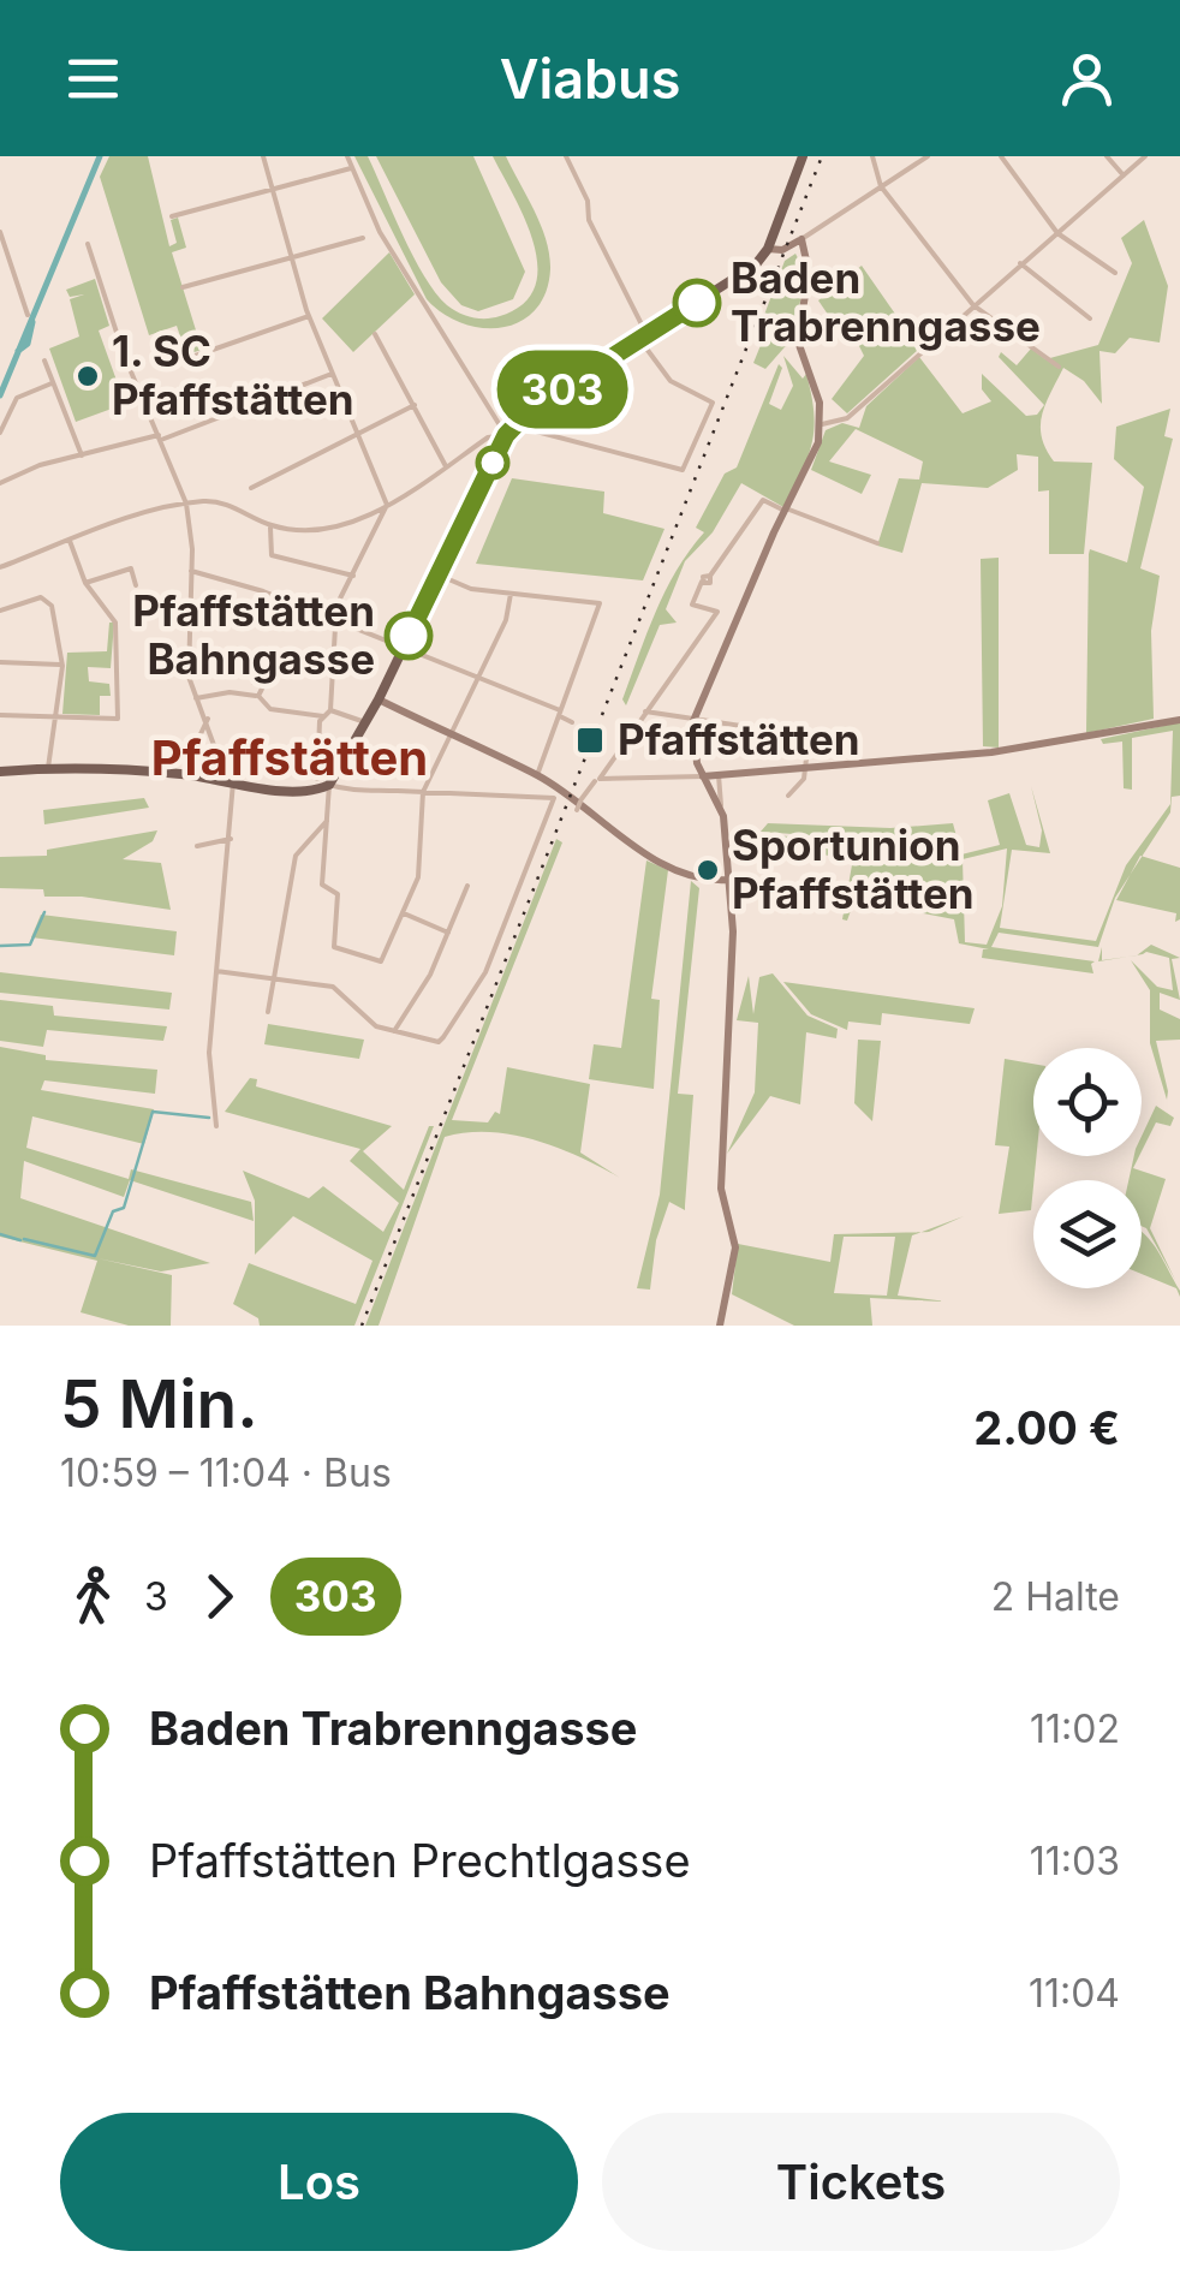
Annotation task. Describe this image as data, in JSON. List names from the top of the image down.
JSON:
{
  "districts": ["Pfaffstätten"],
  "places": {
    "other": [
      "Baden Trabrenngasse",
      "1. SC Pfaffstätten",
      "Pfaffstätten Bahngasse",
      "Sportunion Pfaffstätten"
    ],
    "transit": ["Pfaffstätten"]
  },
  "lines": ["bus line 303"],
  "page": {
    "header": "Viabus",
    "on_map": "303",
    "heading": ["5 Min.", "10:59 – 11:04 · Bus", "2.00 €"],
    "legs": ["3", "303", "2 Halte"],
    "list": [
      {
        "name": "Baden Trabrenngasse",
        "value": "11:02"
      },
      {
        "name": "Pfaffstätten Prechtlgasse",
        "value": "11:03"
      },
      {
        "name": "Pfaffstätten Bahngasse",
        "value": "11:04"
      }
    ],
    "buttons": ["Los", "Tickets"]
  }
}
